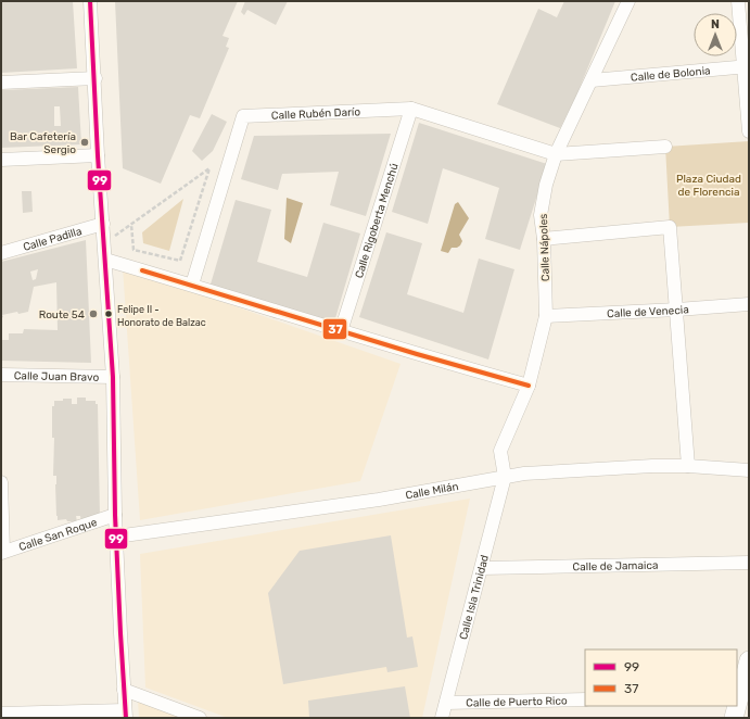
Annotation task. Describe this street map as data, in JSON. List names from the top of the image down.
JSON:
{
  "streets": {
    "street": [
      "Calle de Bolonia",
      "Calle Rubén Darío",
      "Calle Rigoberta Menchú",
      "Calle Padilla",
      "Calle Nápoles",
      "Calle de Venecia",
      "Calle Juan Bravo",
      "Calle Milán",
      "Calle San Roque",
      "Calle de Jamaica",
      "Calle Isla Trinidad",
      "Calle de Puerto Rico"
    ]
  },
  "crossings": [
    ["Calle de Bolonia", "Calle Nápoles"],
    ["Calle Rubén Darío", "Calle Rigoberta Menchú"],
    ["Calle Rubén Darío", "Calle Nápoles"],
    ["Calle Nápoles", "Calle de Venecia"],
    ["Calle Nápoles", "Calle Milán"],
    ["Calle Nápoles", "Calle Isla Trinidad"],
    ["Calle Milán", "Calle Isla Trinidad"],
    ["Calle de Jamaica", "Calle Isla Trinidad"],
    ["Calle Isla Trinidad", "Calle de Puerto Rico"]
  ],
  "parks": ["Plaza Ciudad de Florencia"],
  "places": ["Bar Cafetería Sergio", "Route 54", "Felipe II - Honorato de Balzac"],
  "lines": ["transit line 99", "transit line 37"],
  "legend": ["99", "37"],
  "north": "top"
}
